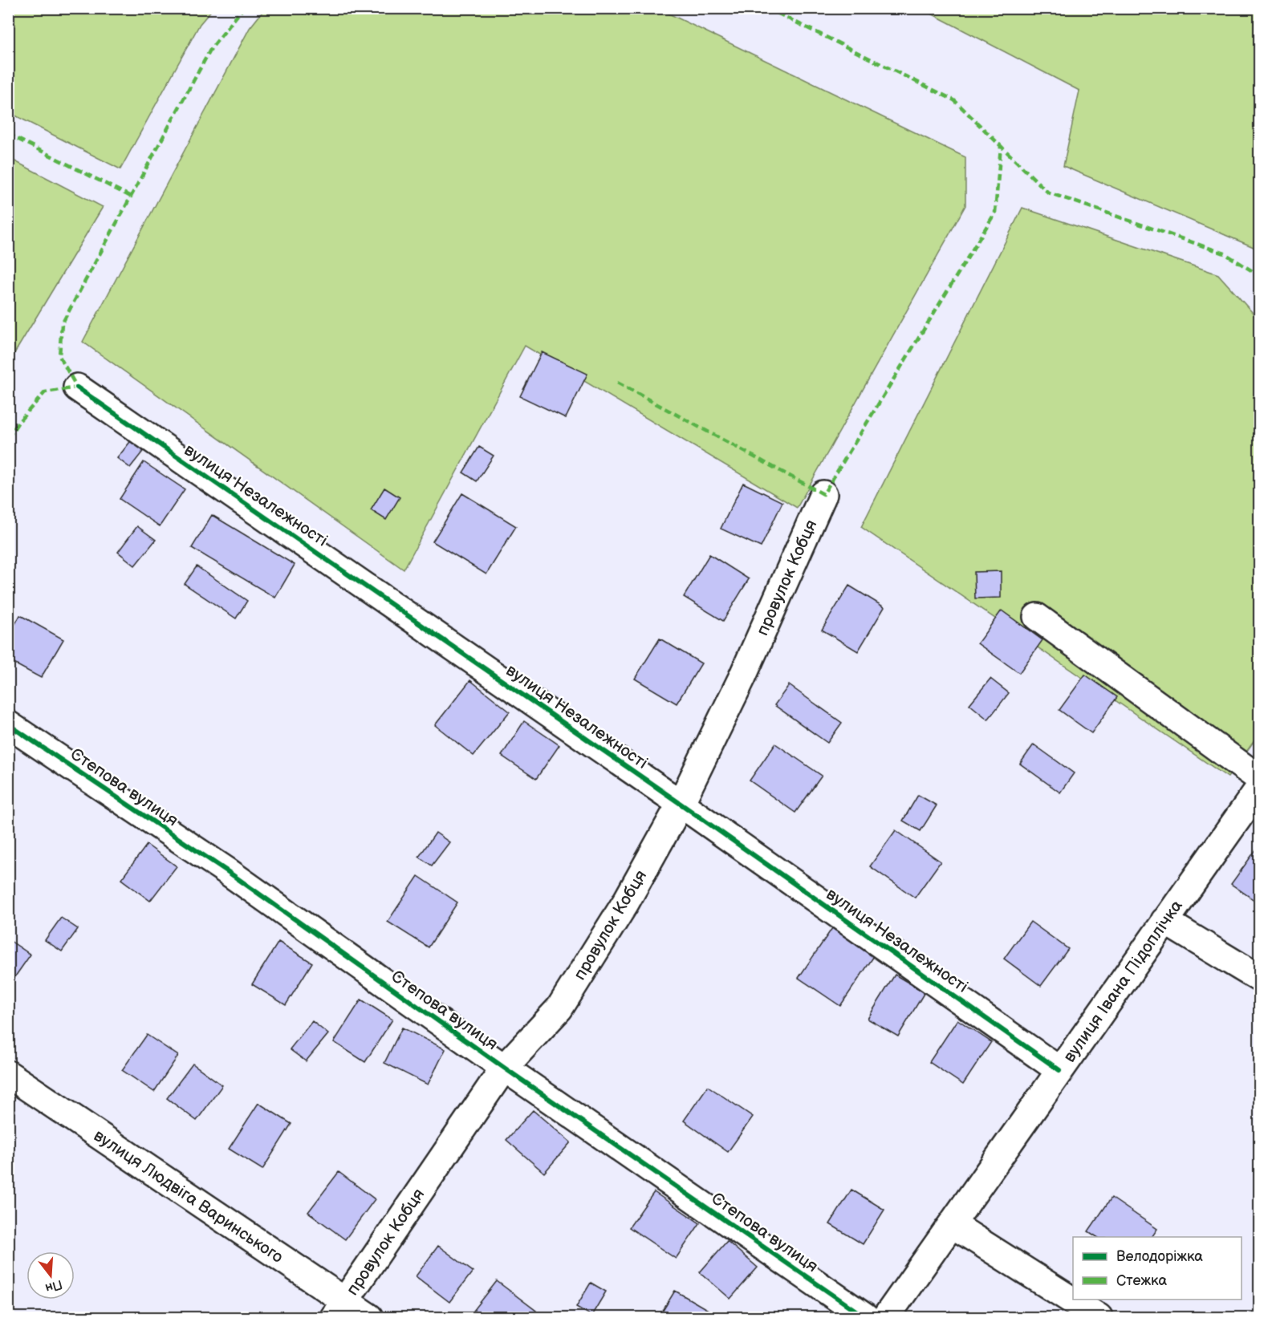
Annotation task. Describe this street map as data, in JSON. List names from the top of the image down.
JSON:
{
  "streets": {
    "street": [
      "вулиця Незалежності",
      "провулок Кобця",
      "Степова вулиця",
      "вулиця Івана Підоплічка",
      "вулиця Людвіга Варинського"
    ]
  },
  "crossings": [
    ["вулиця Незалежності", "провулок Кобця"],
    ["вулиця Незалежності", "вулиця Івана Підоплічка"],
    ["провулок Кобця", "Степова вулиця"],
    ["провулок Кобця", "вулиця Людвіга Варинського"]
  ],
  "legend": ["Велодоріжка", "Стежка"],
  "north": "bottom"
}
